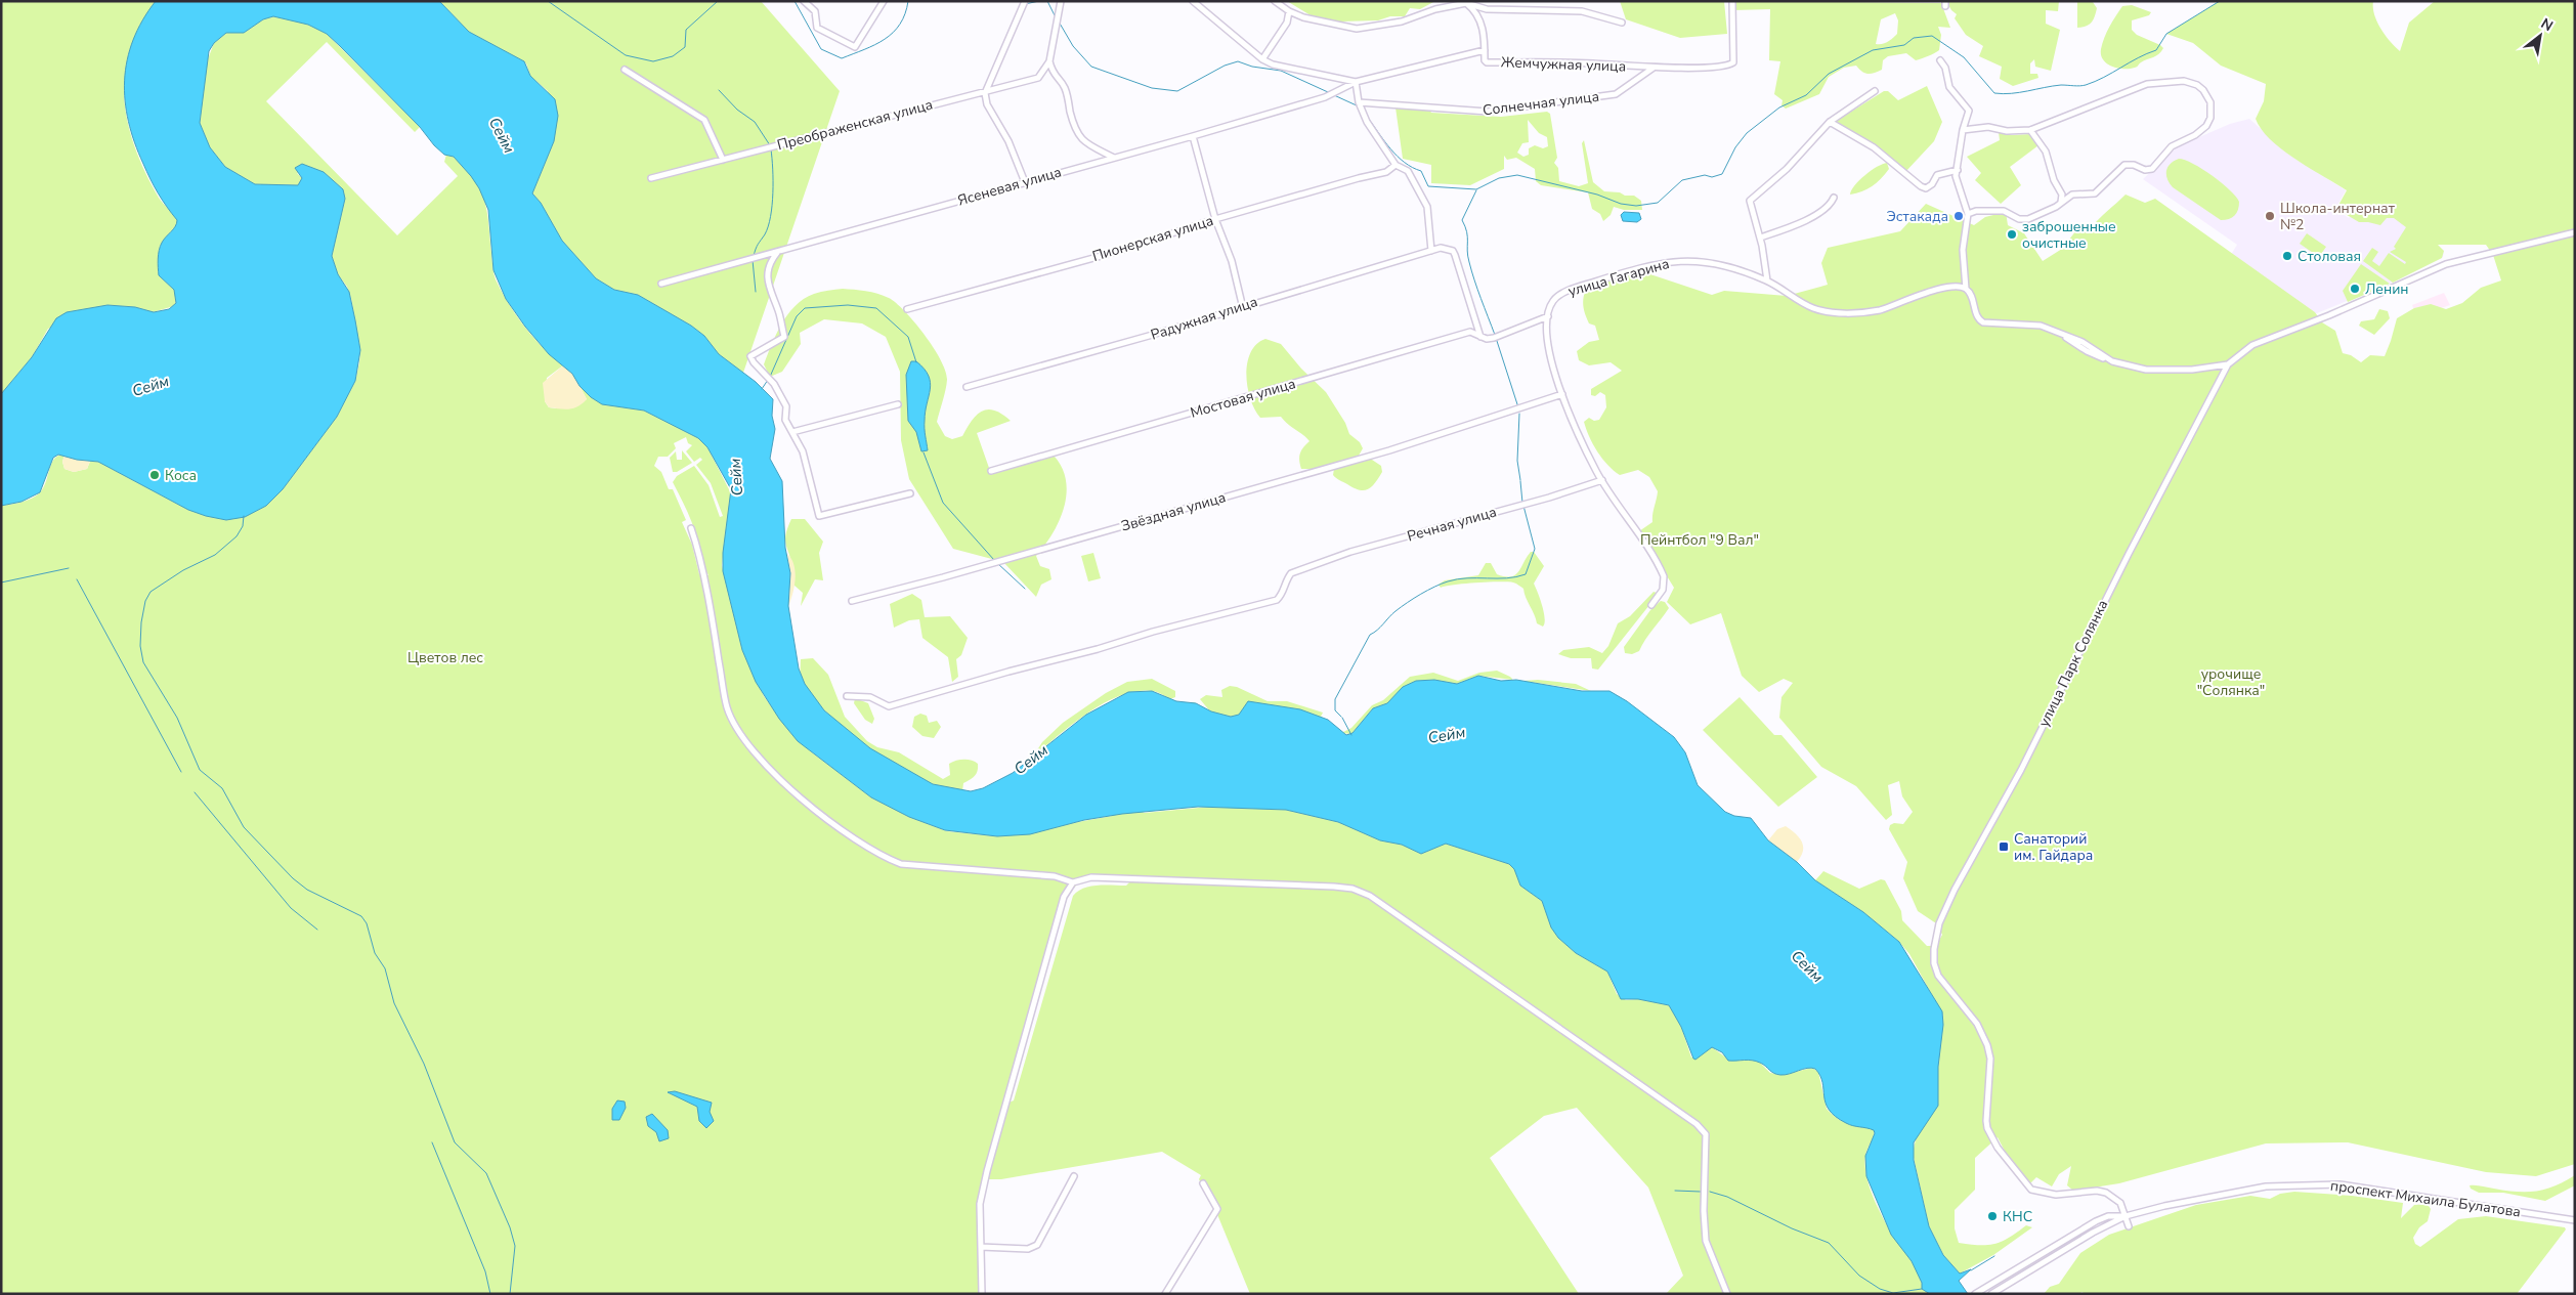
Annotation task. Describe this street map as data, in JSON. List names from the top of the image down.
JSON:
{
  "streets": {
    "street": [
      "Жемчужная улица",
      "Солнечная улица",
      "Преображенская улица",
      "Ясеневая улица",
      "Пионерская улица",
      "улица Гагарина",
      "Радужная улица",
      "Мостовая улица",
      "Звёздная улица",
      "Речная улица",
      "улица Парк Солянка",
      "проспект Михаила Булатова"
    ]
  },
  "crossings": [
    ["Жемчужная улица", "Солнечная улица"],
    ["Жемчужная улица", "Ясеневая улица"],
    ["улица Гагарина", "Мостовая улица"],
    ["улица Гагарина", "Звёздная улица"],
    ["улица Гагарина", "Речная улица"],
    ["Радужная улица", "Мостовая улица"],
    ["улица Парк Солянка", "проспект Михаила Булатова"]
  ],
  "water": ["Сейм"],
  "parks": ["Пейнтбол \"9 Вал\"", "Цветов лес", "урочище \"Солянка\""],
  "places": {
    "other": [
      "Эстакада",
      "Школа-интернат №2",
      "заброшенные очистные",
      "Столовая",
      "Ленин",
      "Коса",
      "КНС"
    ],
    "transit": ["Санаторий им. Гайдара"]
  },
  "north": "top right"
}
